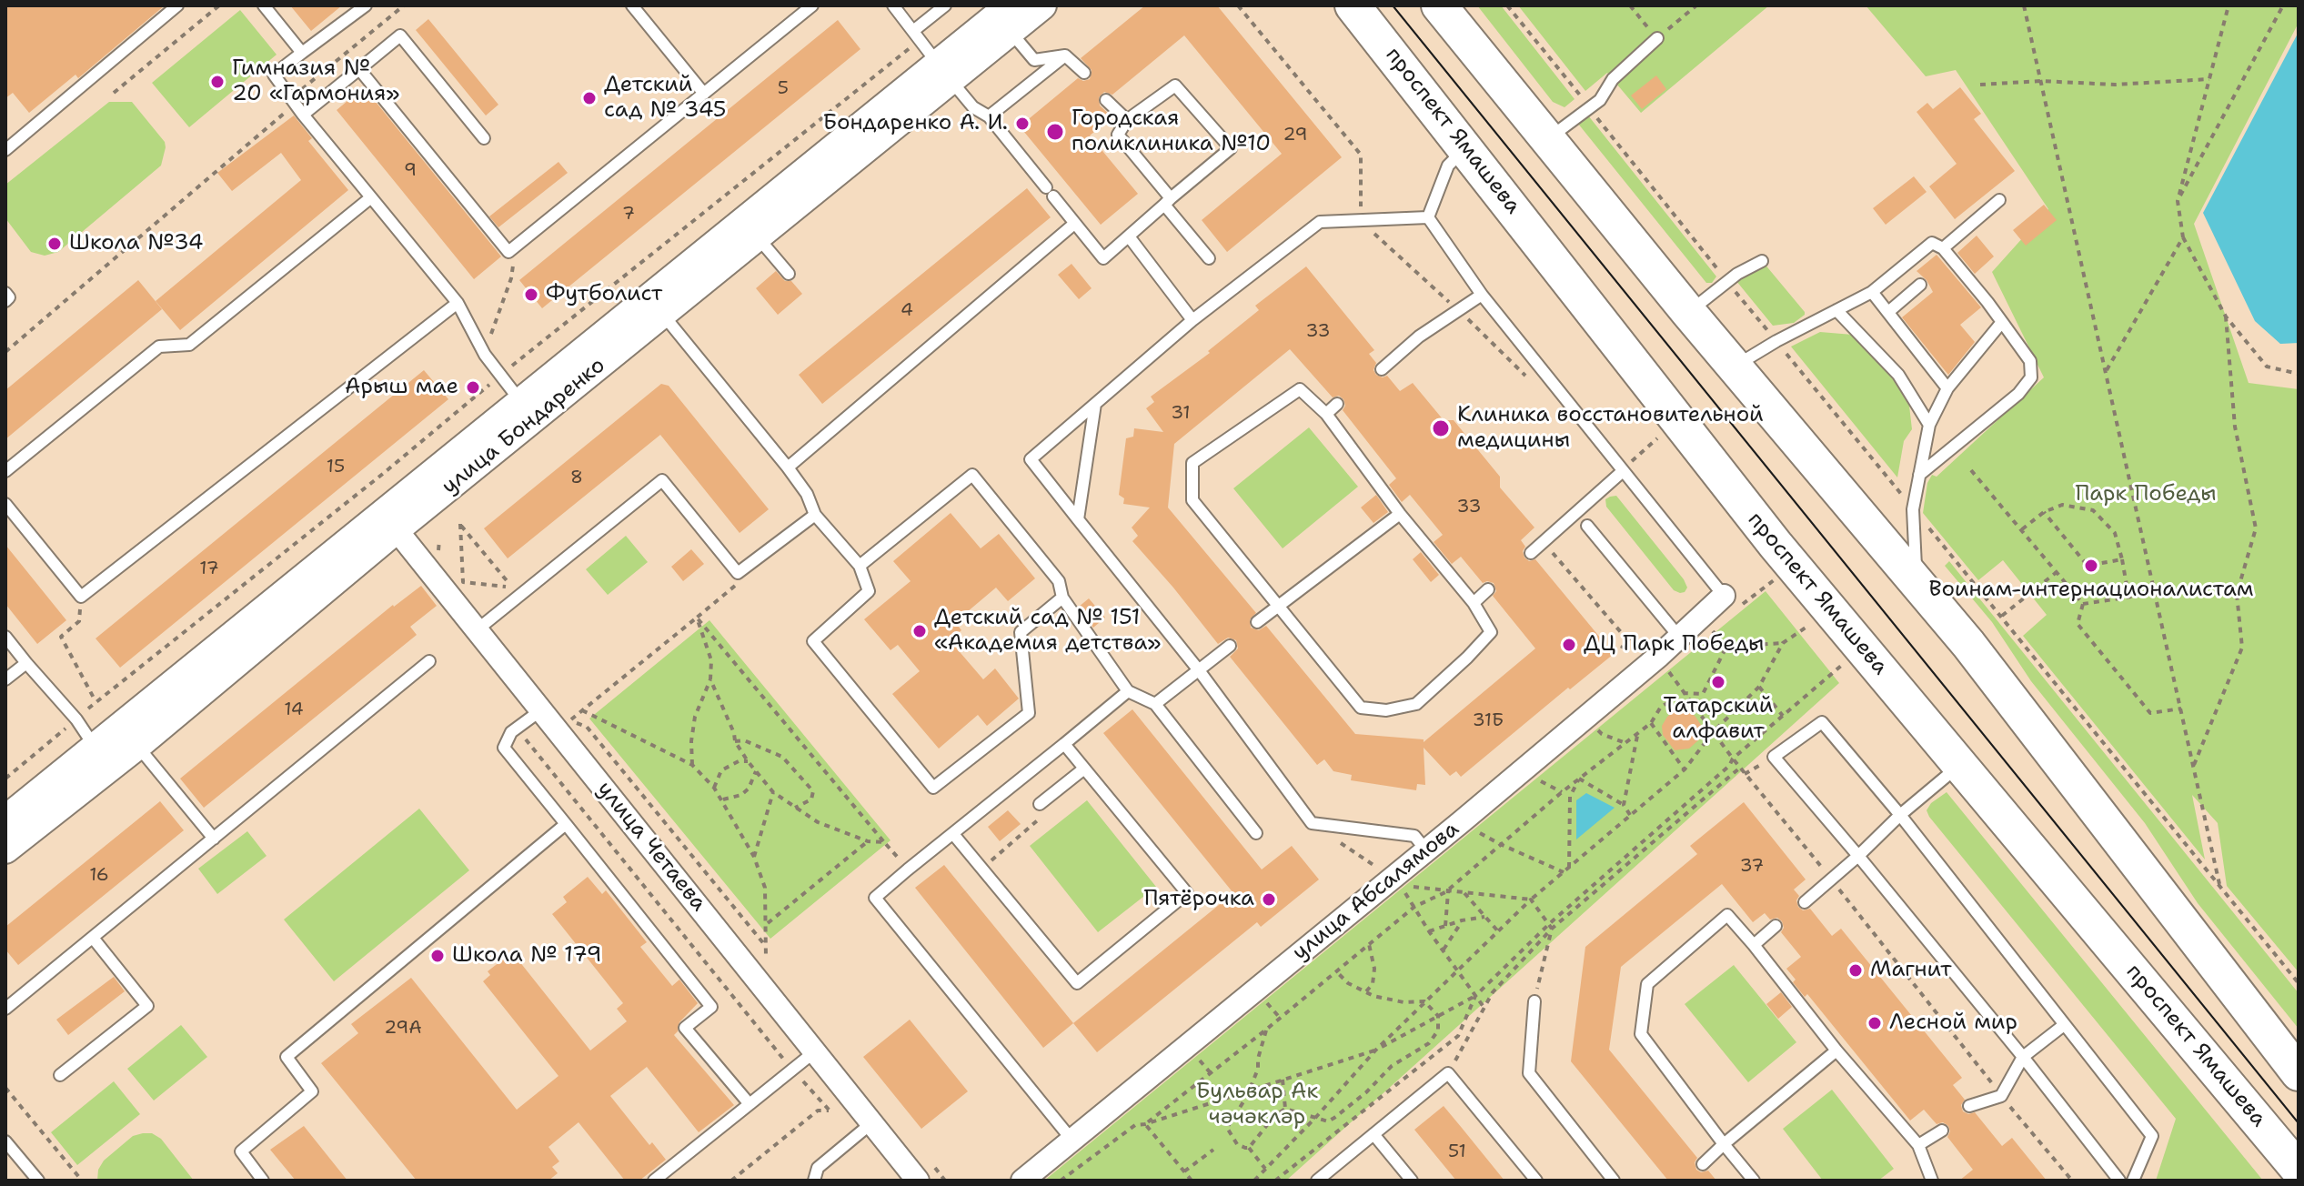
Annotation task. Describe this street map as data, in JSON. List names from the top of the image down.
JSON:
{
  "streets": {
    "main road": ["проспект Ямашева"],
    "street": ["улица Бондаренко", "улица Четаева", "улица Абсалямова"]
  },
  "crossings": [
    ["улица Бондаренко", "улица Четаева"]
  ],
  "parks": ["Парк Победы", "Бульвар Ак чәчәкләр"],
  "places": [
    "Гимназия № 20 «Гармония»",
    "Детский сад № 345",
    "Бондаренко А. И.",
    "Городская поликлиника №10",
    "Школа №34",
    "Футболист",
    "Арыш мае",
    "Клиника восстановительной медицины",
    "Воинам-интернационалистам",
    "Детский сад № 151 «Академия детства»",
    "ДЦ Парк Победы",
    "Татарский алфавит",
    "Пятёрочка",
    "Школа № 179",
    "Магнит",
    "Лесной мир"
  ],
  "house_numbers": [
    "5",
    "29",
    "9",
    "7",
    "4",
    "33",
    "31",
    "15",
    "8",
    "33",
    "17",
    "14",
    "31Б",
    "37",
    "16",
    "29А",
    "51"
  ]
}
